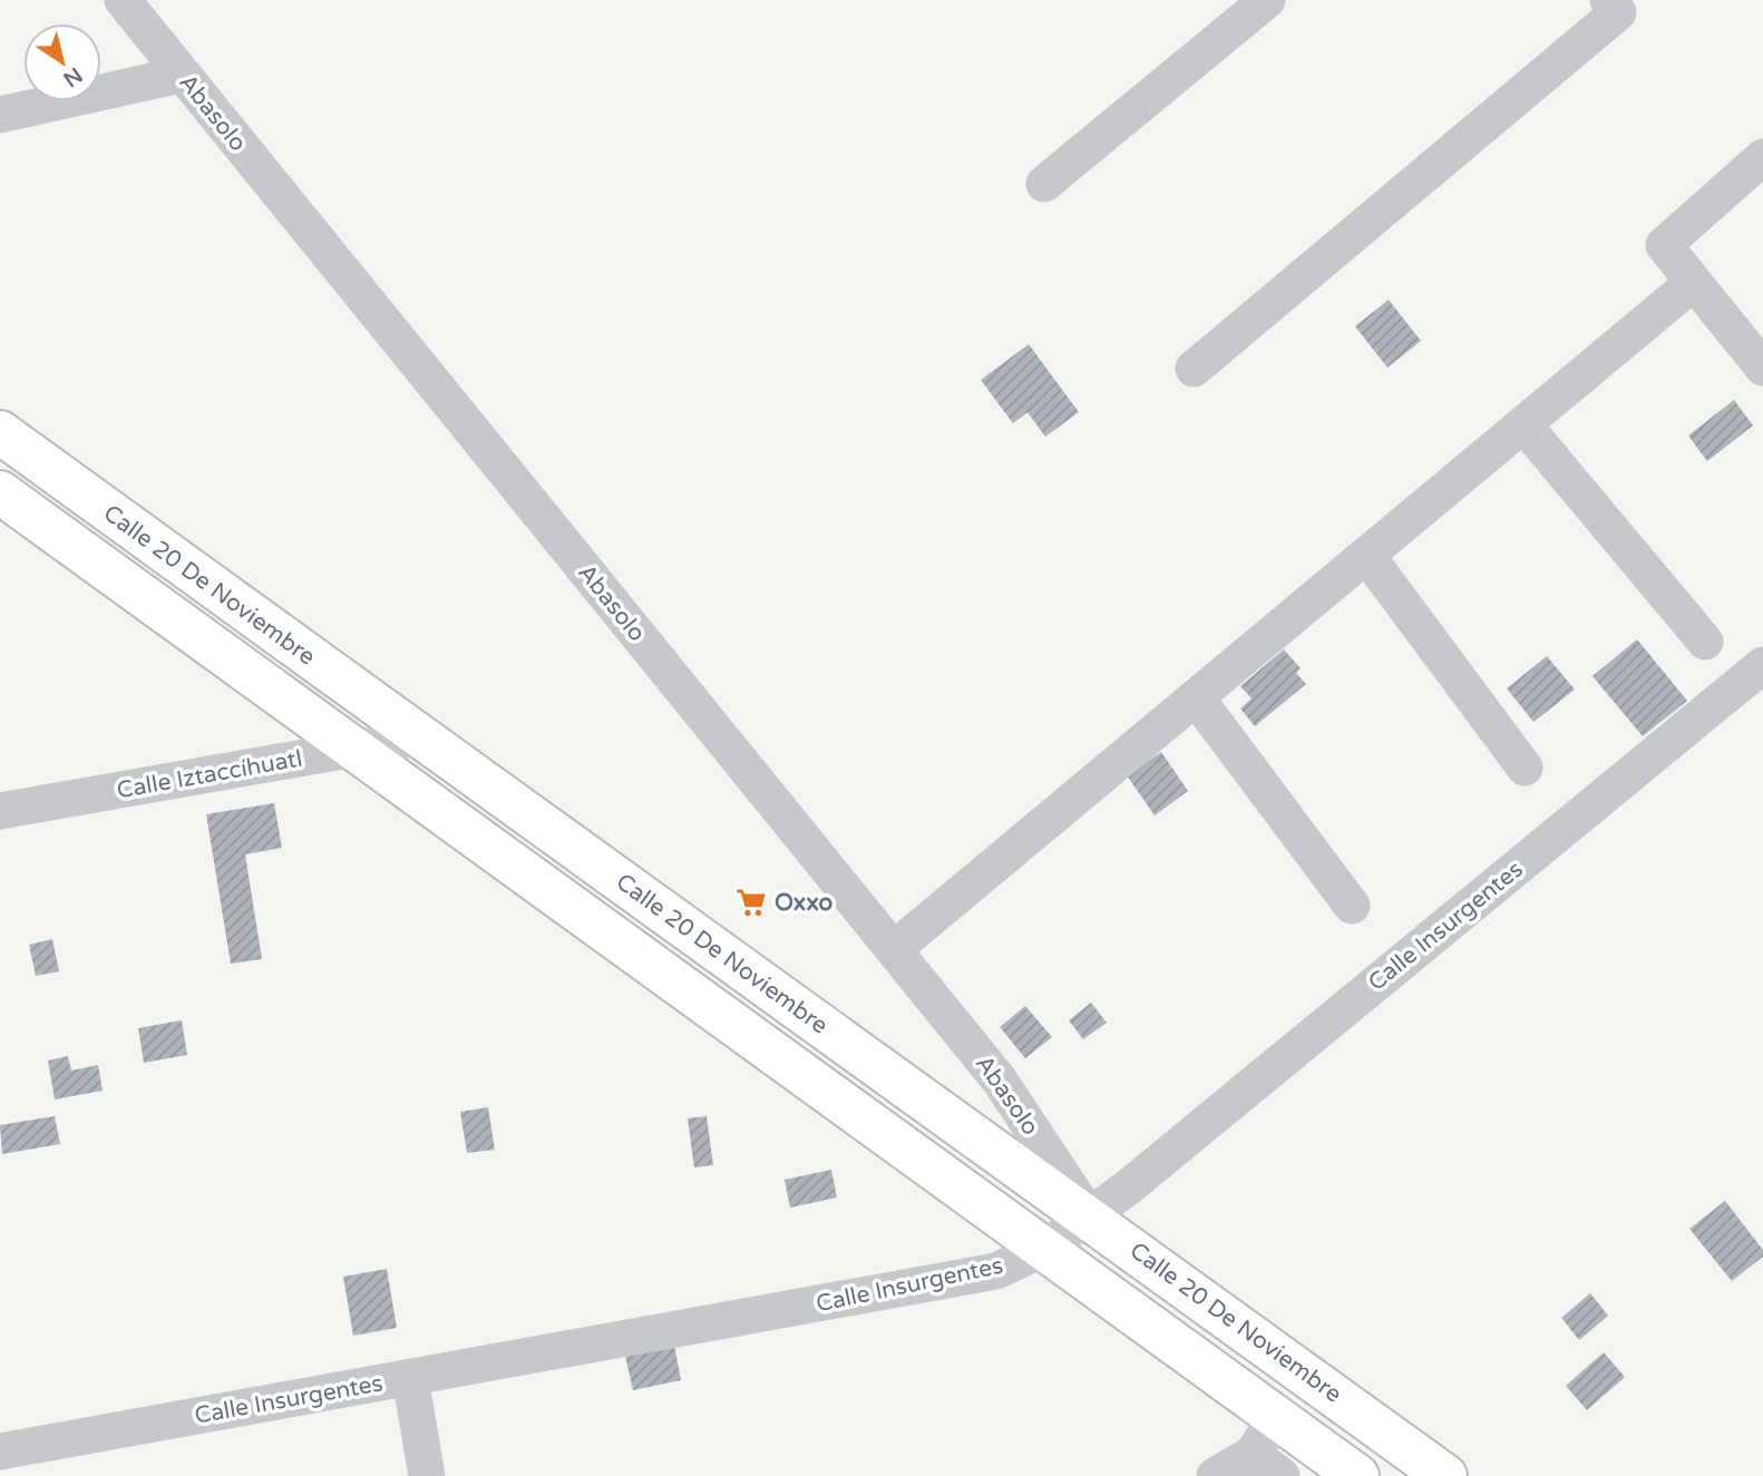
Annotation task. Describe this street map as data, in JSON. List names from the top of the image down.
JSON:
{
  "streets": {
    "main road": ["Calle 20 De Noviembre"],
    "street": ["Abasolo", "Calle Iztaccíhuatl", "Calle Insurgentes"]
  },
  "crossings": [
    ["Abasolo", "Calle 20 De Noviembre"],
    ["Abasolo", "Calle Insurgentes"],
    ["Calle 20 De Noviembre", "Calle Iztaccíhuatl"],
    ["Calle 20 De Noviembre", "Calle Insurgentes"]
  ],
  "places": {
    "supermarket": ["Oxxo"]
  },
  "north": "bottom right"
}
